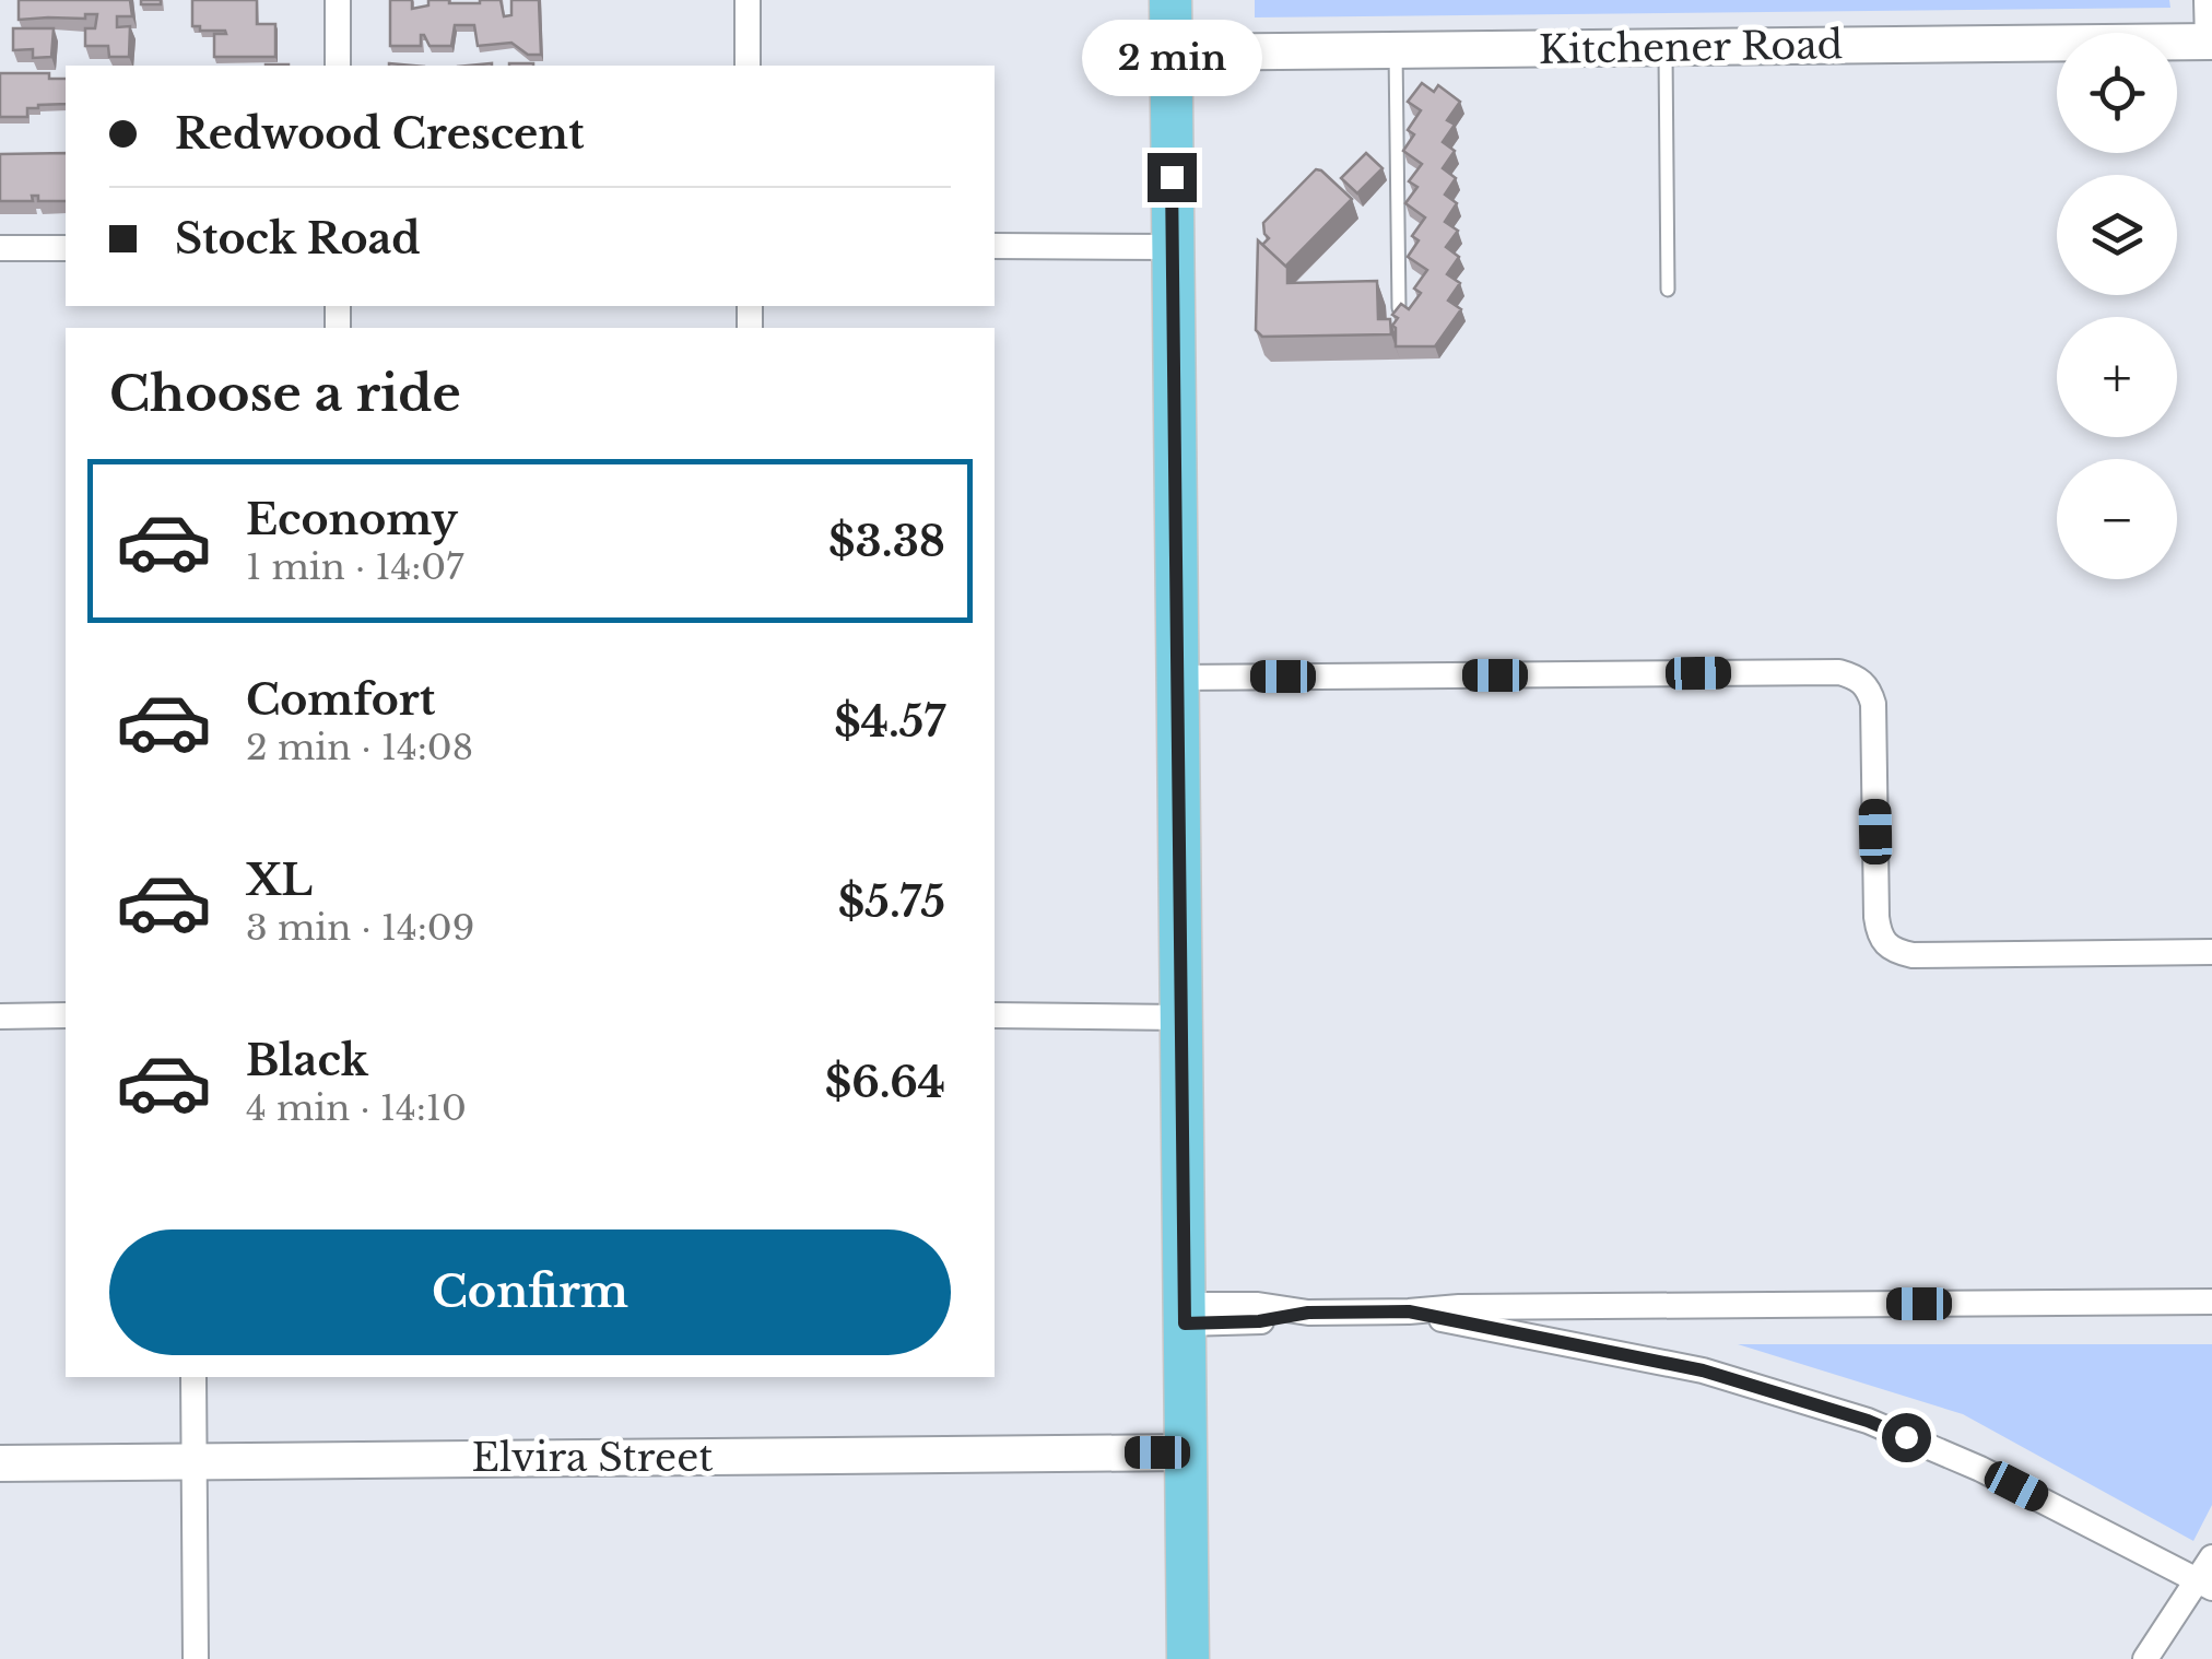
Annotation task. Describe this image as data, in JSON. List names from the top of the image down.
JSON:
{
  "streets": {
    "street": ["Kitchener Road", "Elvira Street"]
  },
  "page": {
    "bubble": "2 min",
    "map_buttons": ["+", "−"],
    "banner": ["Redwood Crescent", "Stock Road"],
    "heading": "Choose a ride",
    "list": [
      {
        "name": "Economy",
        "note": "1 min · 14:07",
        "value": "$3.38"
      },
      {
        "name": "Comfort",
        "note": "2 min · 14:08",
        "value": "$4.57"
      },
      {
        "name": "XL",
        "note": "3 min · 14:09",
        "value": "$5.75"
      },
      {
        "name": "Black",
        "note": "4 min · 14:10",
        "value": "$6.64"
      }
    ],
    "buttons": "Confirm"
  }
}
